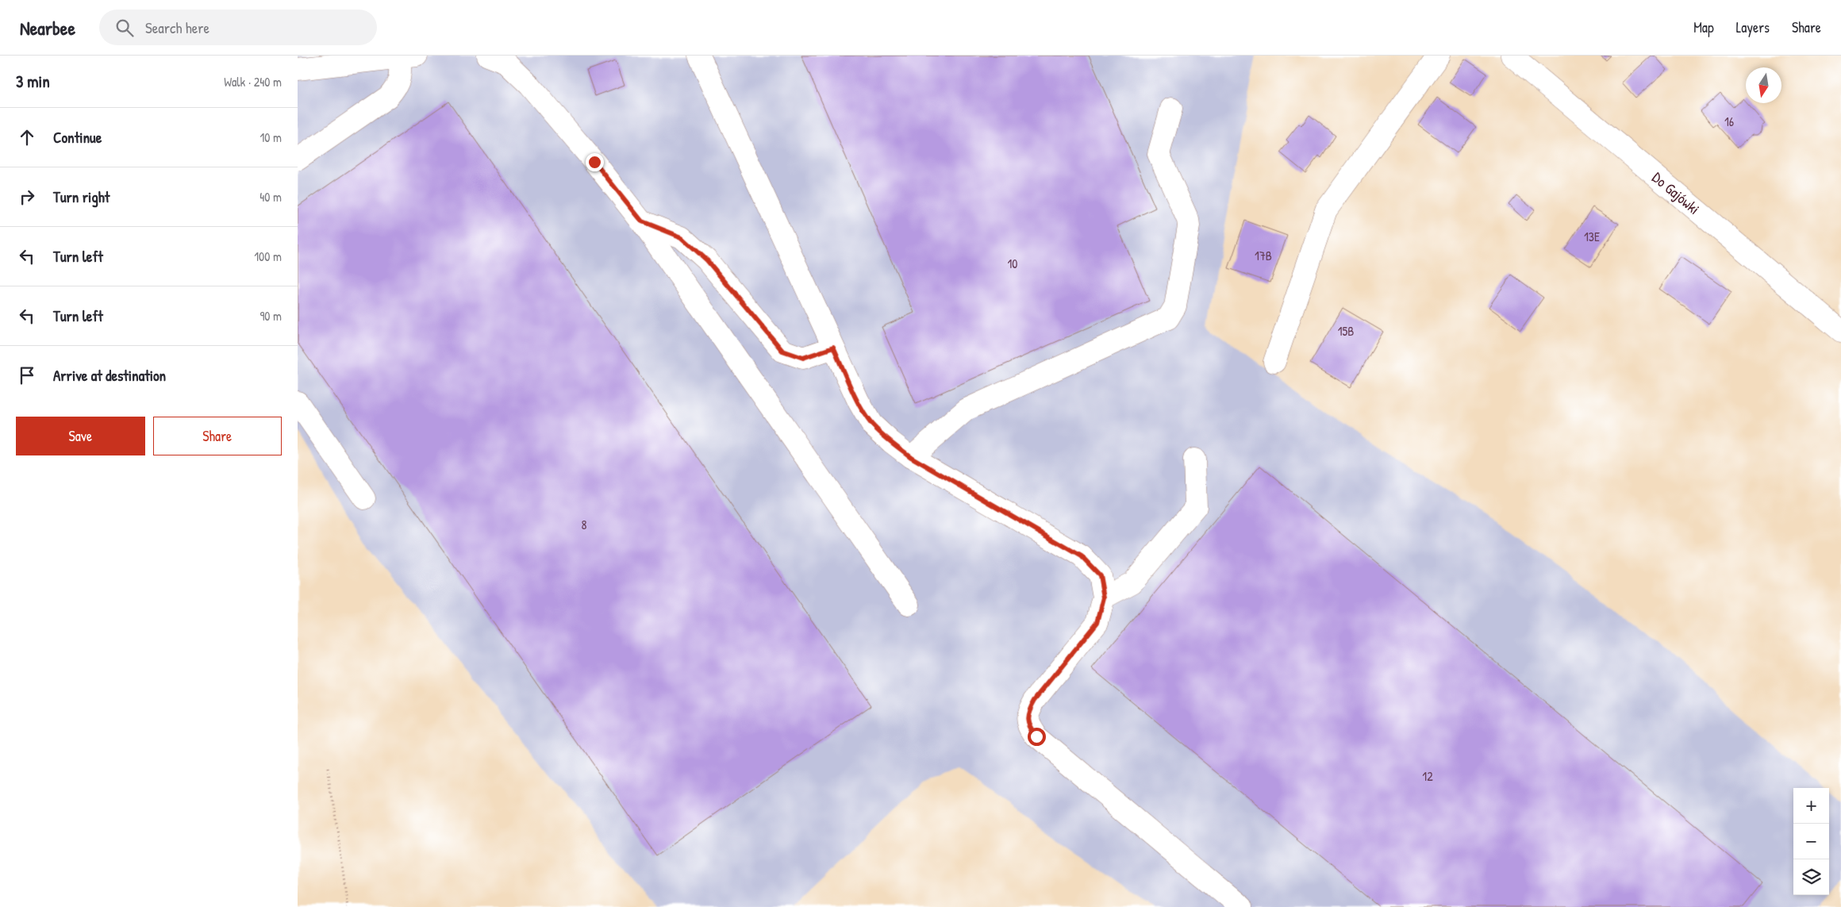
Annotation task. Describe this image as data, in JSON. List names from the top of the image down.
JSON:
{
  "streets": {
    "street": ["Do Gajówki"]
  },
  "house_numbers": [
    "16",
    "13E",
    "17B",
    "10",
    "15B",
    "8",
    "12"
  ],
  "north": "bottom",
  "page": {
    "header": "Nearbee",
    "search": "Search here",
    "nav": ["Map", "Layers", "Share"],
    "heading": ["3 min", "Walk · 240 m"],
    "list": [
      ["Continue", "10 m"],
      ["Turn right", "40 m"],
      ["Turn left", "100 m"],
      ["Turn left", "90 m"],
      "Arrive at destination"
    ],
    "buttons": ["Save", "Share"],
    "map_buttons": ["+", "−"]
  }
}
